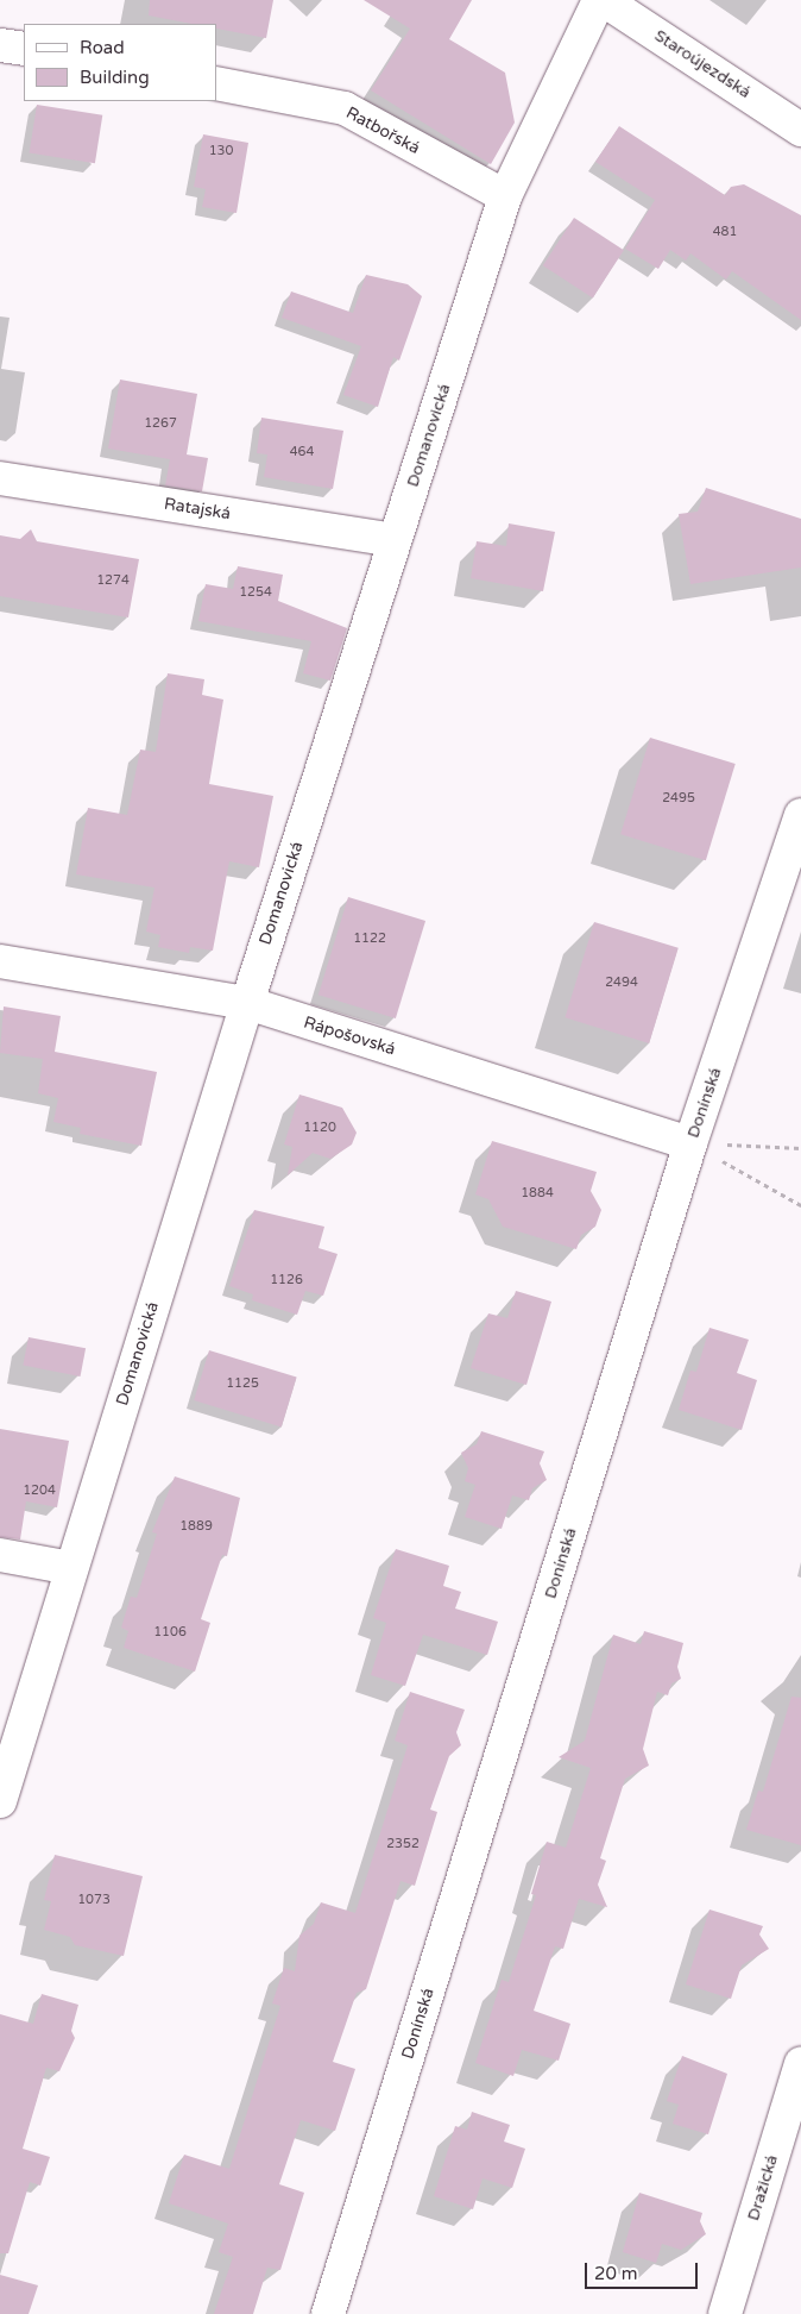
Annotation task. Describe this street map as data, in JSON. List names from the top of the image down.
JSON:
{
  "streets": {
    "street": [
      "Staroújezdská",
      "Ratbořská",
      "Domanovická",
      "Ratajská",
      "Rápošovská",
      "Donínská",
      "Dražická"
    ]
  },
  "crossings": [
    ["Staroújezdská", "Domanovická"],
    ["Ratbořská", "Domanovická"],
    ["Domanovická", "Ratajská"],
    ["Domanovická", "Rápošovská"],
    ["Rápošovská", "Donínská"]
  ],
  "house_numbers": [
    "130",
    "481",
    "1267",
    "464",
    "1274",
    "1254",
    "2495",
    "1122",
    "2494",
    "1120",
    "1884",
    "1126",
    "1125",
    "1204",
    "1889",
    "1106",
    "2352",
    "1073"
  ],
  "legend": ["Road", "Building"],
  "scale_bar": "20 m"
}
